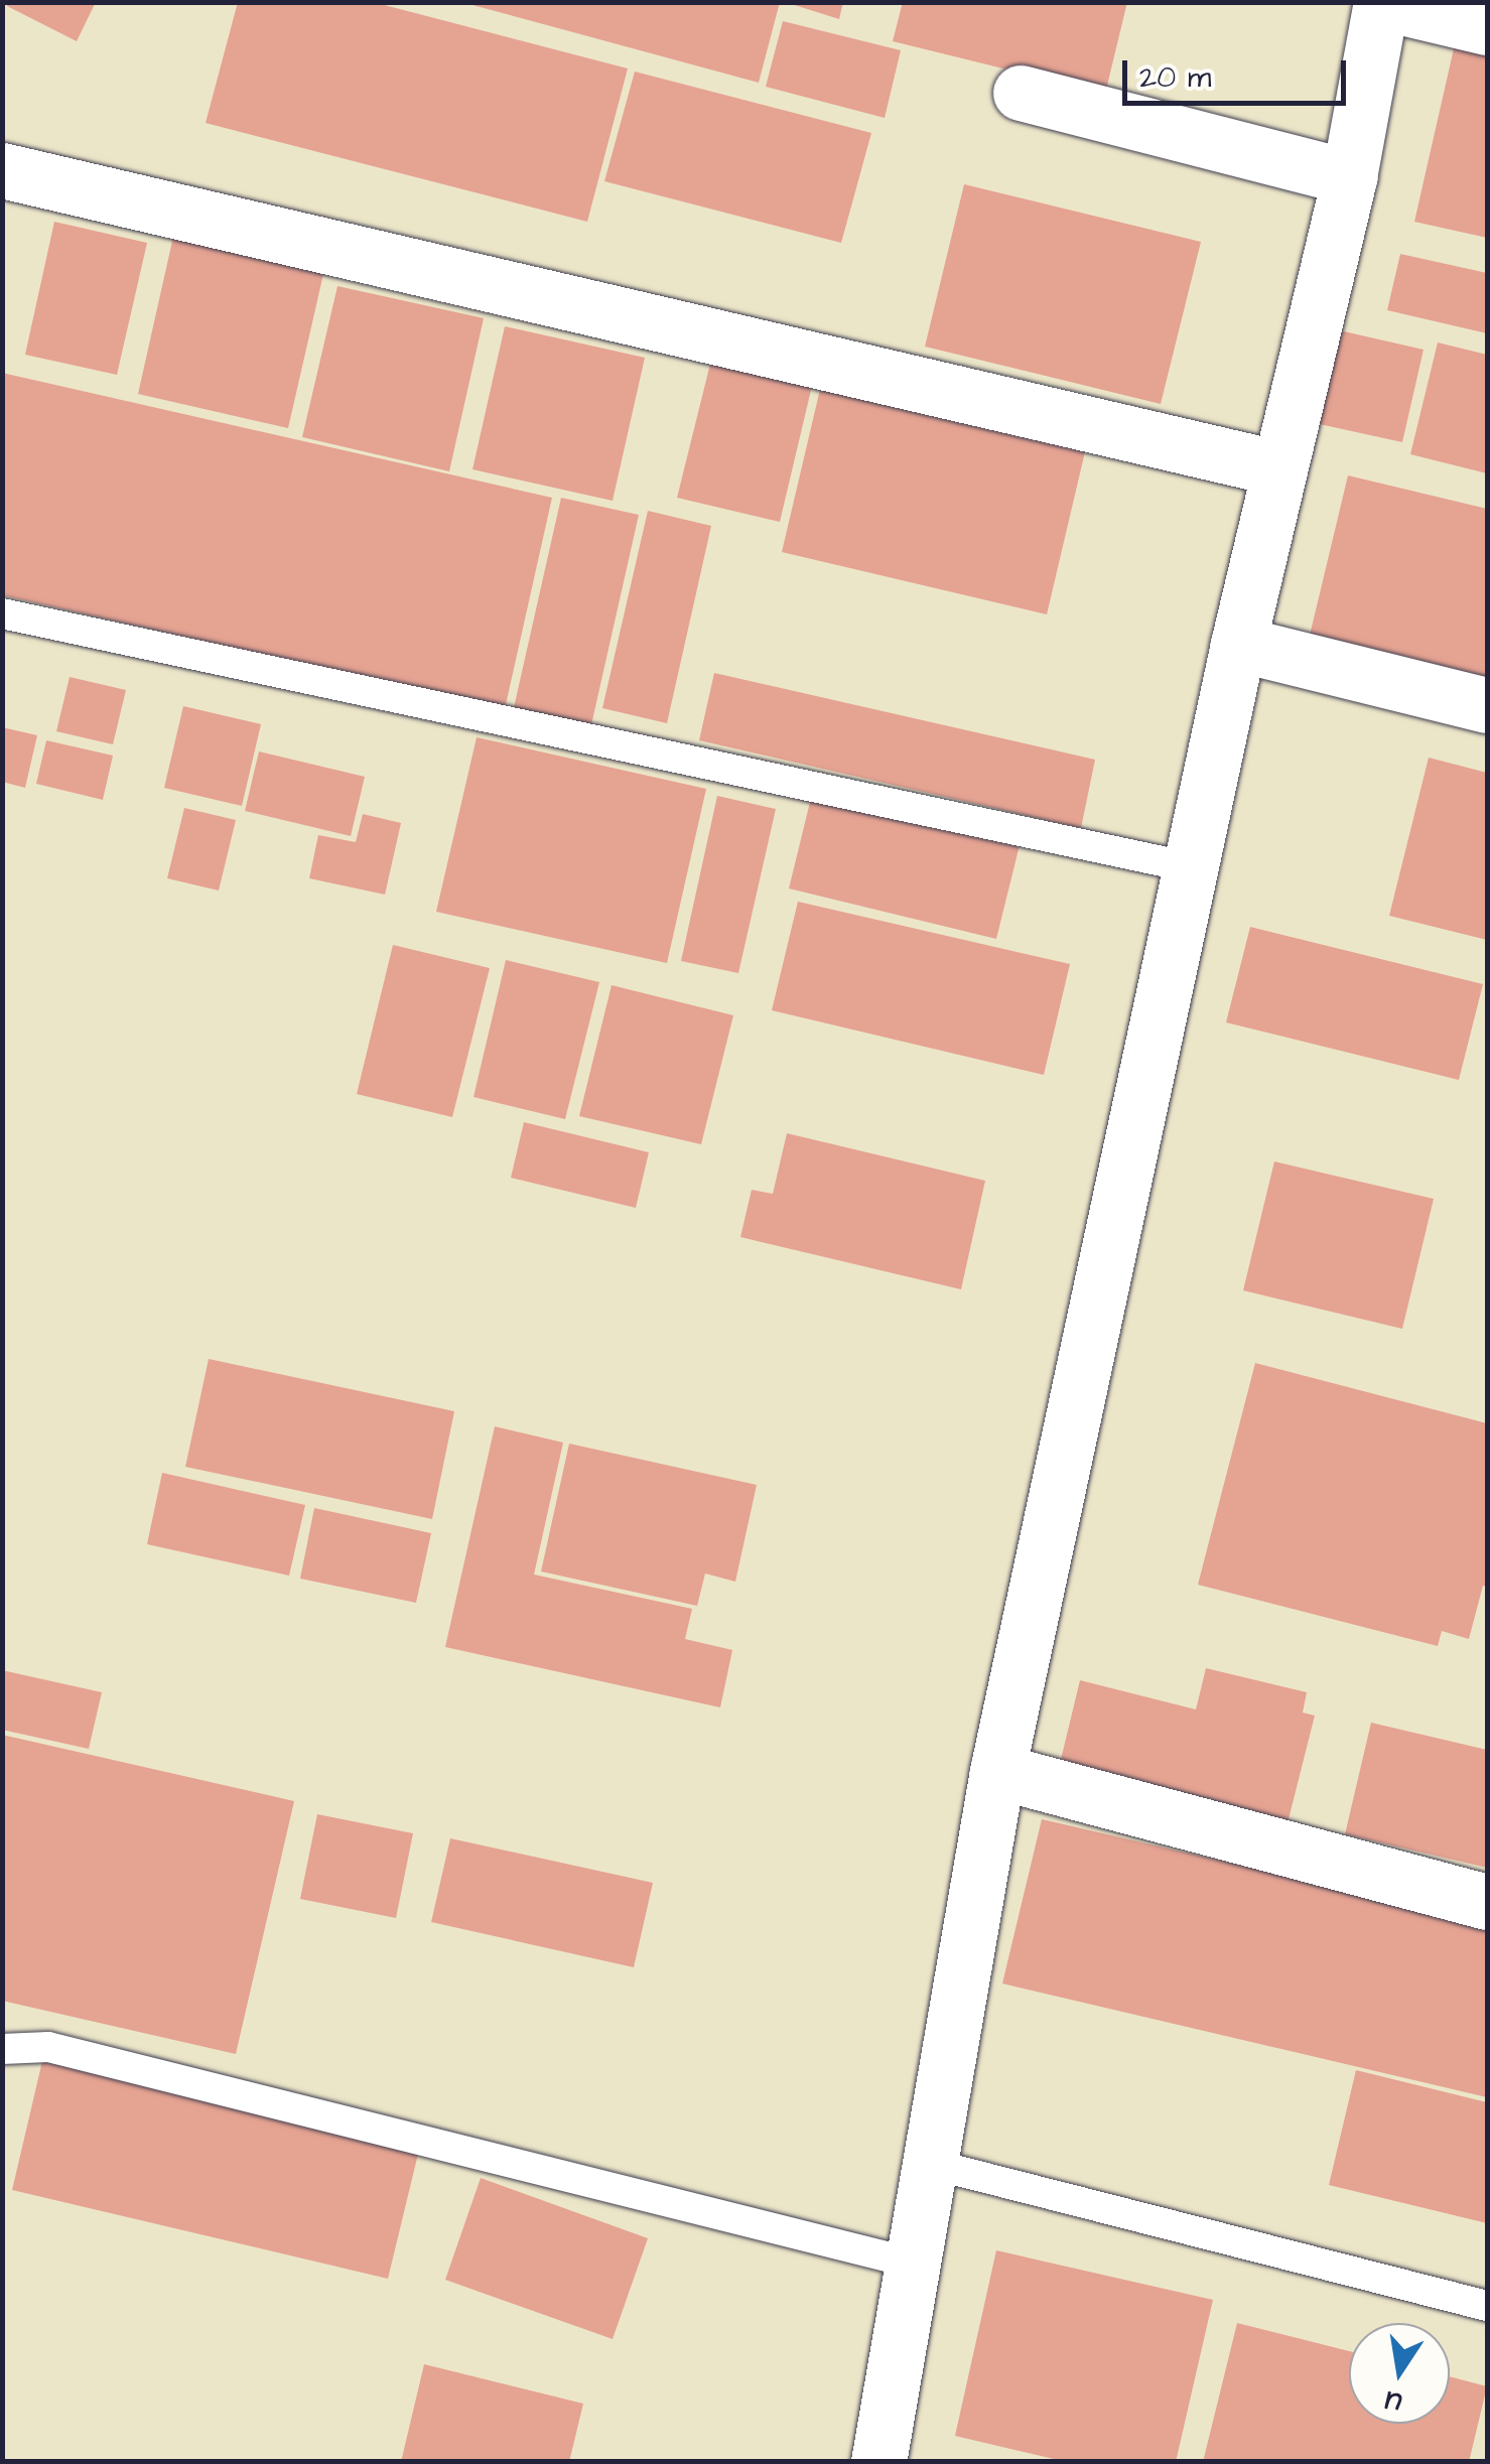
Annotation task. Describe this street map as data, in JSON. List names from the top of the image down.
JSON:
{
  "scale_bar": "20 m",
  "north": "bottom"
}
